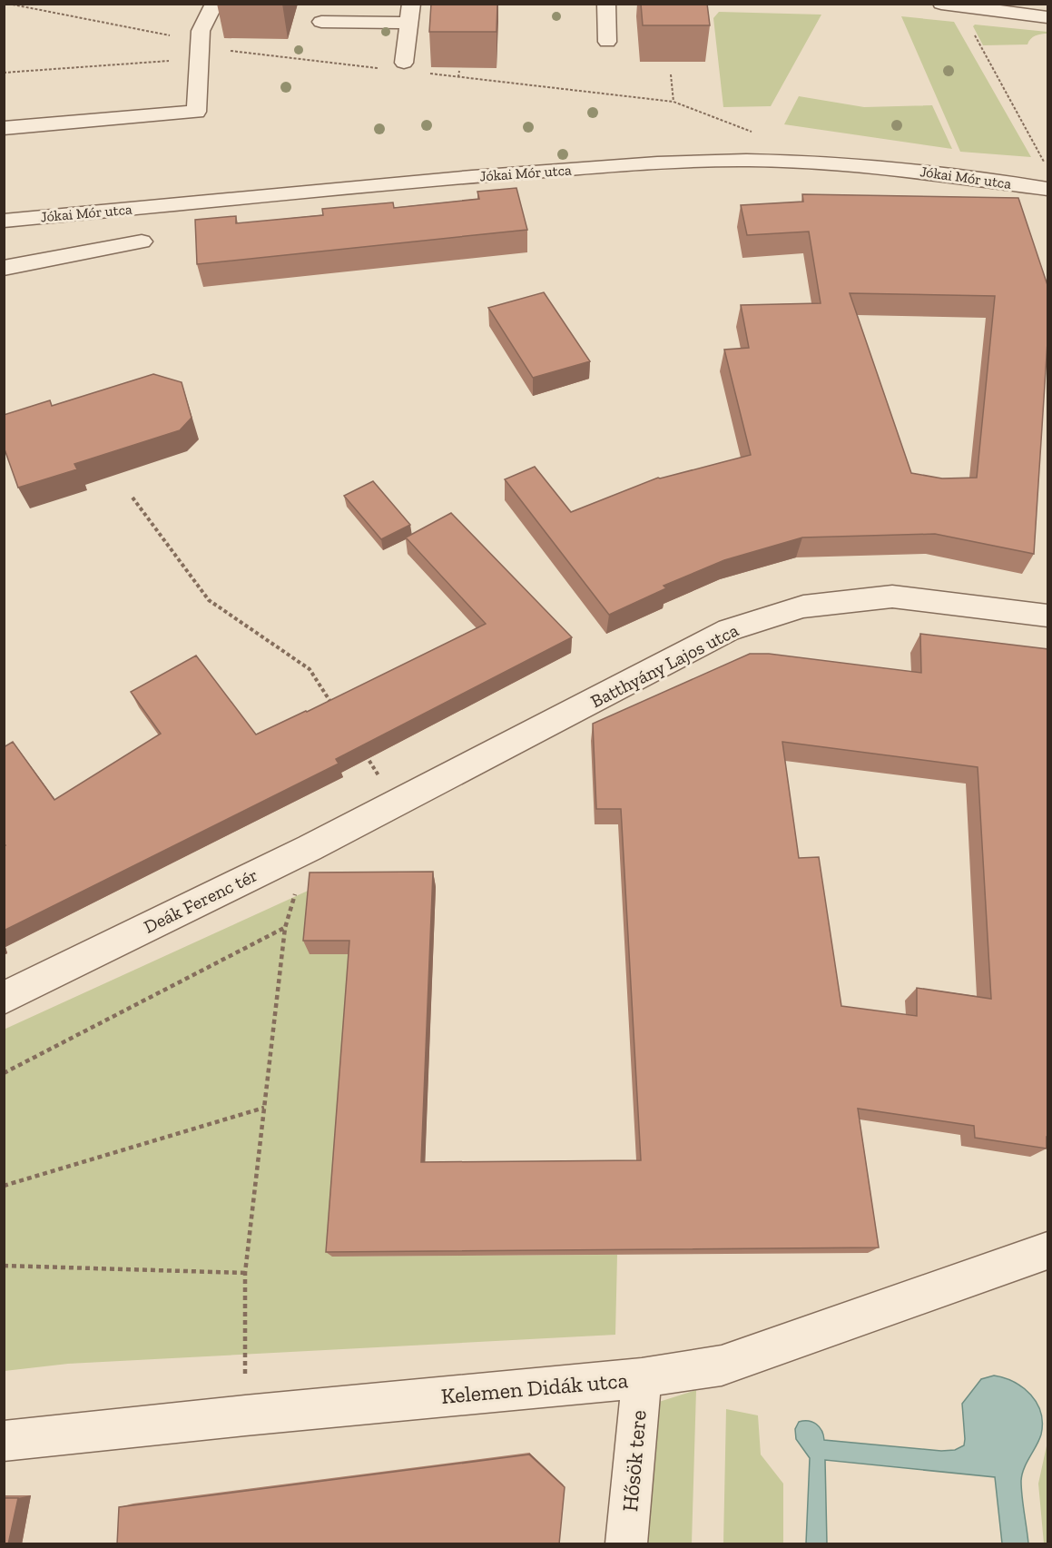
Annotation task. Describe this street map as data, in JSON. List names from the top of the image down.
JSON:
{
  "streets": {
    "street": [
      "Jókai Mór utca",
      "Batthyány Lajos utca",
      "Deák Ferenc tér",
      "Kelemen Didák utca",
      "Hősök tere"
    ]
  },
  "crossings": [
    ["Batthyány Lajos utca", "Deák Ferenc tér"],
    ["Kelemen Didák utca", "Hősök tere"]
  ]
}
